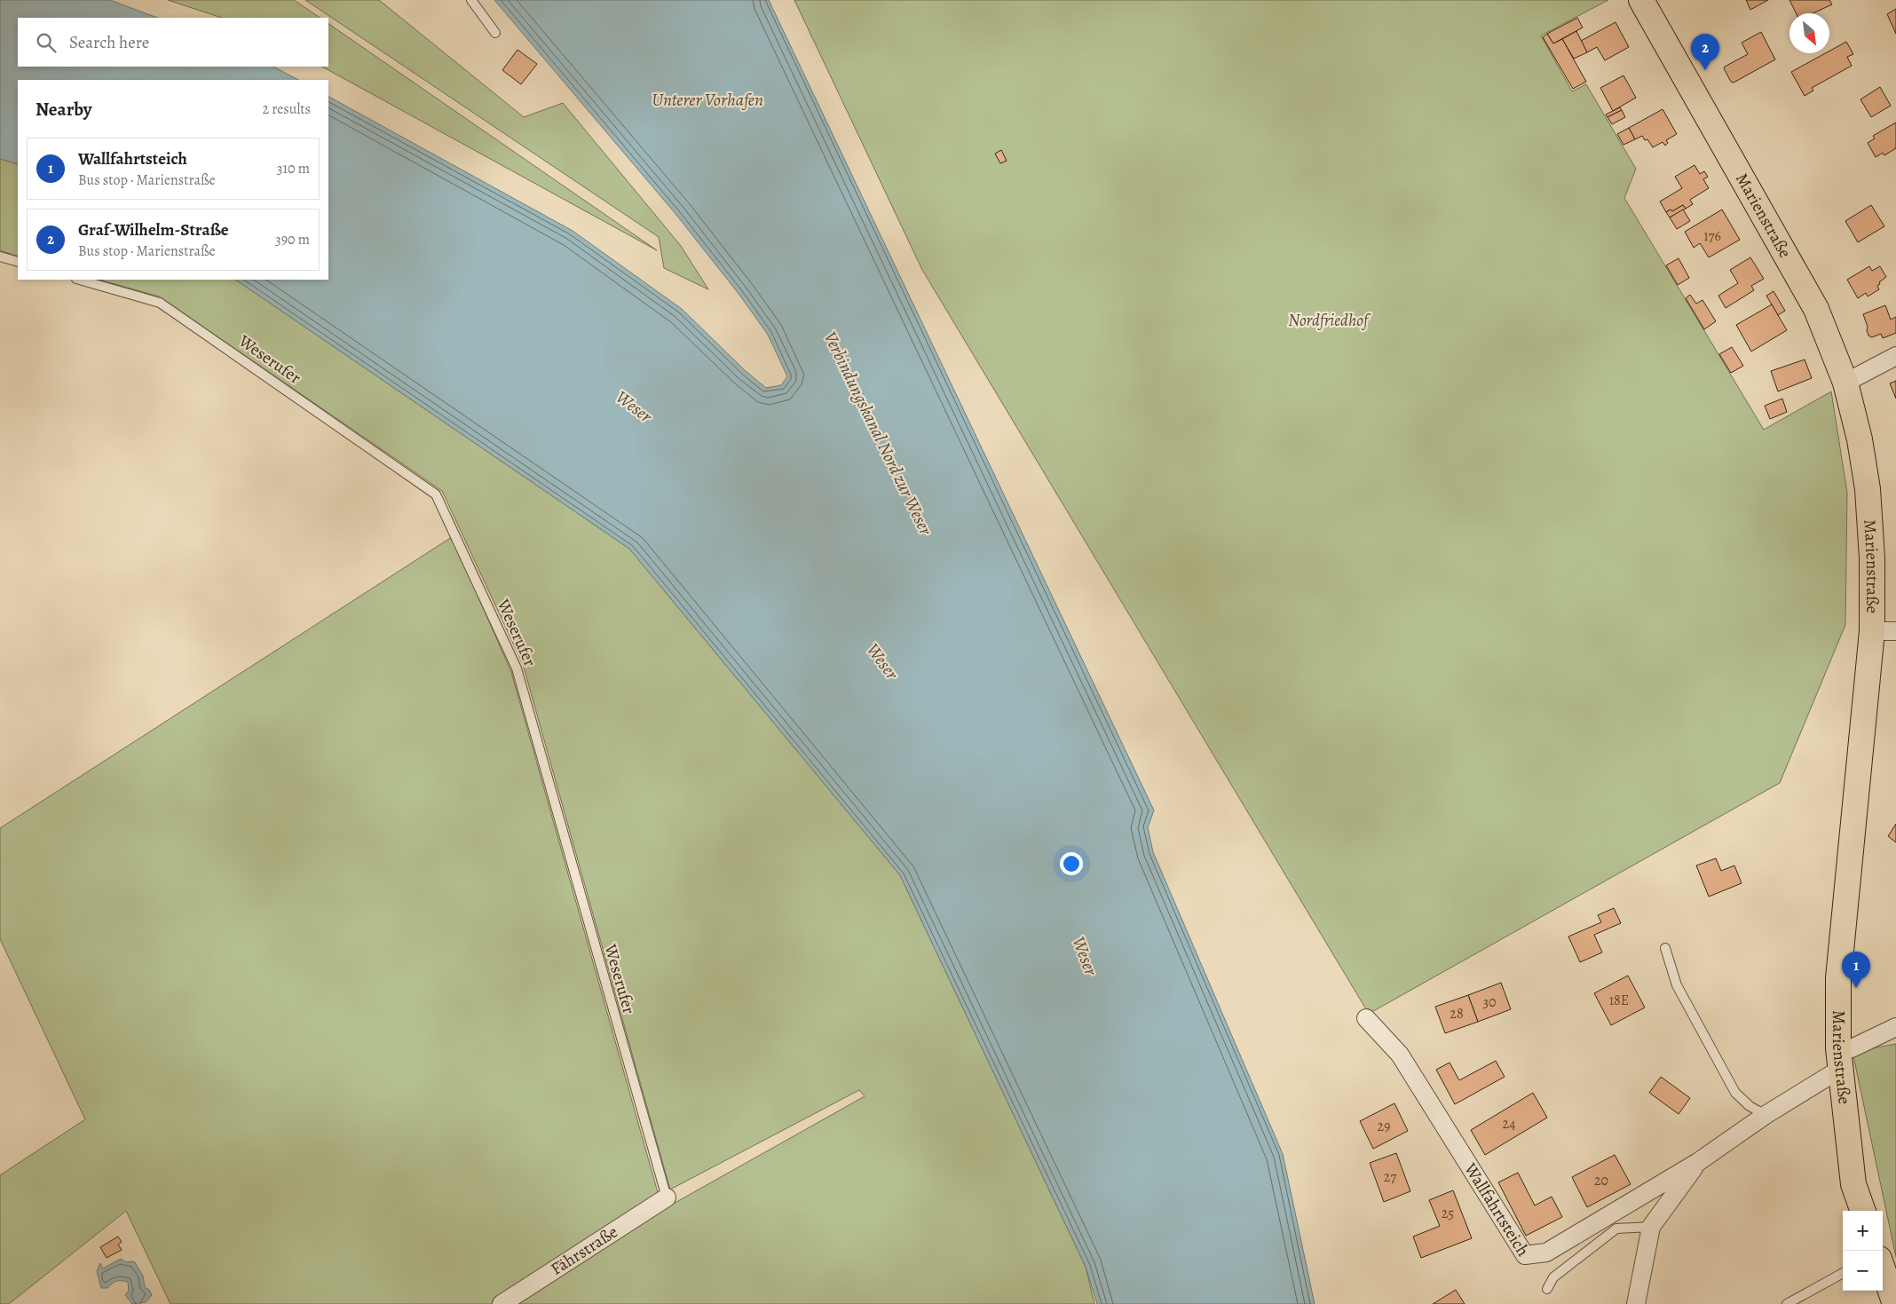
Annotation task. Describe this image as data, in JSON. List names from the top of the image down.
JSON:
{
  "streets": {
    "main road": ["Marienstraße"],
    "street": ["Wallfahrtsteich", "Fährstraße"],
    "lane": ["Weserufer"]
  },
  "crossings": [
    ["Marienstraße", "Wallfahrtsteich"],
    ["Weserufer", "Fährstraße"]
  ],
  "water": ["Unterer Vorhafen", "Weser", "Verbindungskanal Nord zur Weser"],
  "parks": ["Nordfriedhof"],
  "house_numbers": [
    "176",
    "18E",
    "30",
    "28",
    "24",
    "29",
    "27",
    "20",
    "25"
  ],
  "north": "bottom right",
  "page": {
    "search": "Search here",
    "pins": ["2", "1"],
    "heading": ["Nearby", "2 results"],
    "list": [
      {
        "mark": "1",
        "name": "Wallfahrtsteich",
        "note": "Bus stop · Marienstraße",
        "value": "310 m"
      },
      {
        "mark": "2",
        "name": "Graf-Wilhelm-Straße",
        "note": "Bus stop · Marienstraße",
        "value": "390 m"
      }
    ],
    "map_buttons": ["+", "−"]
  }
}
